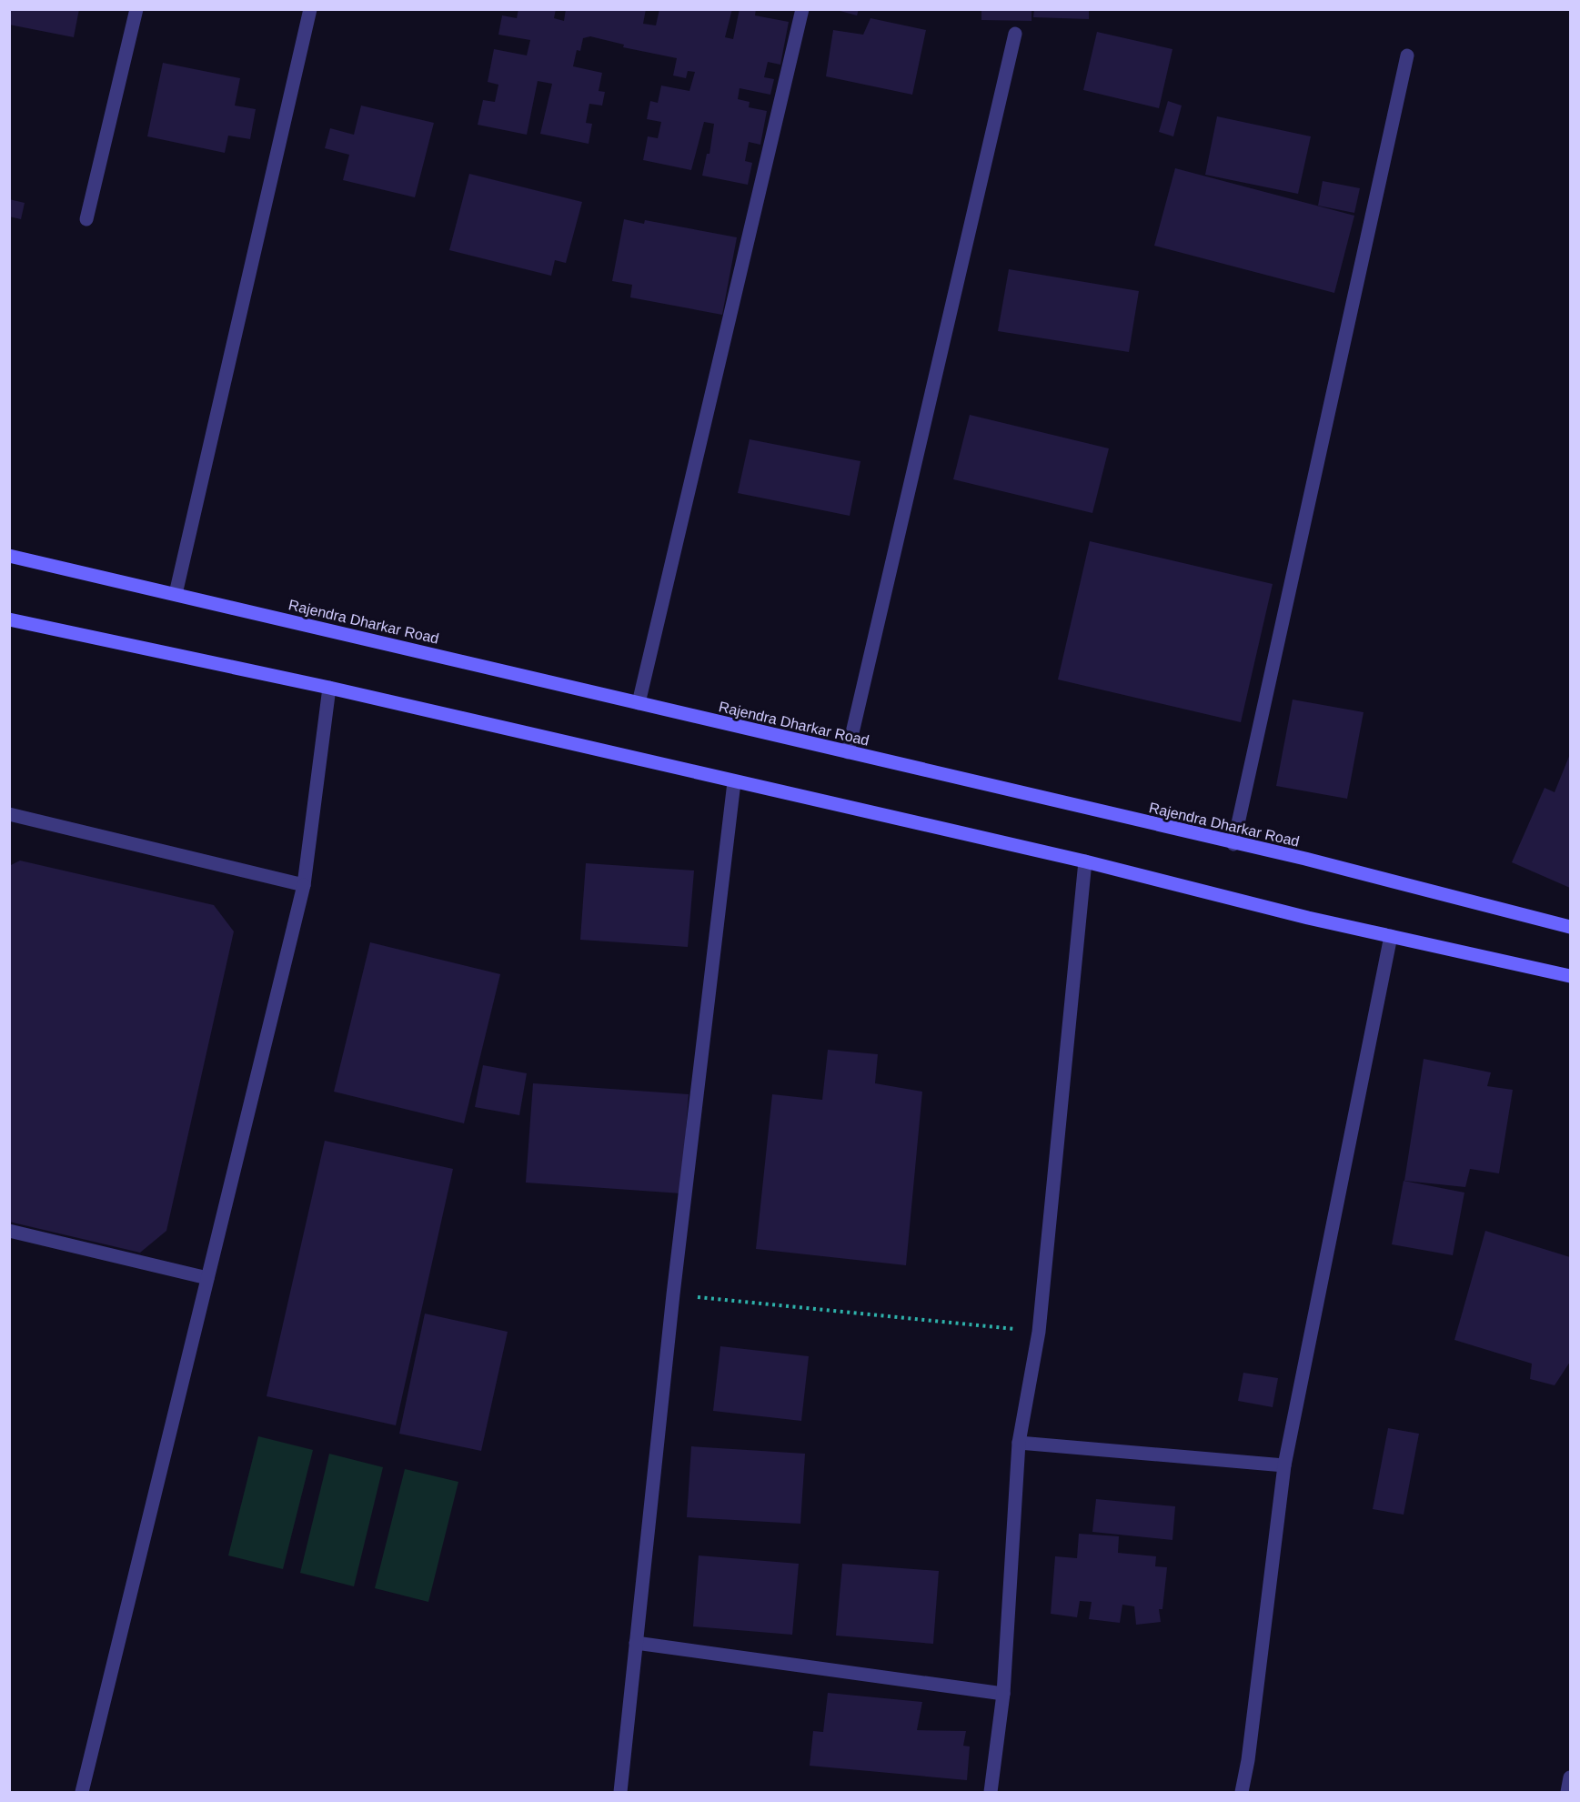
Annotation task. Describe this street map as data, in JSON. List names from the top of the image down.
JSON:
{
  "streets": {
    "main road": ["Rajendra Dharkar Road"]
  }
}
